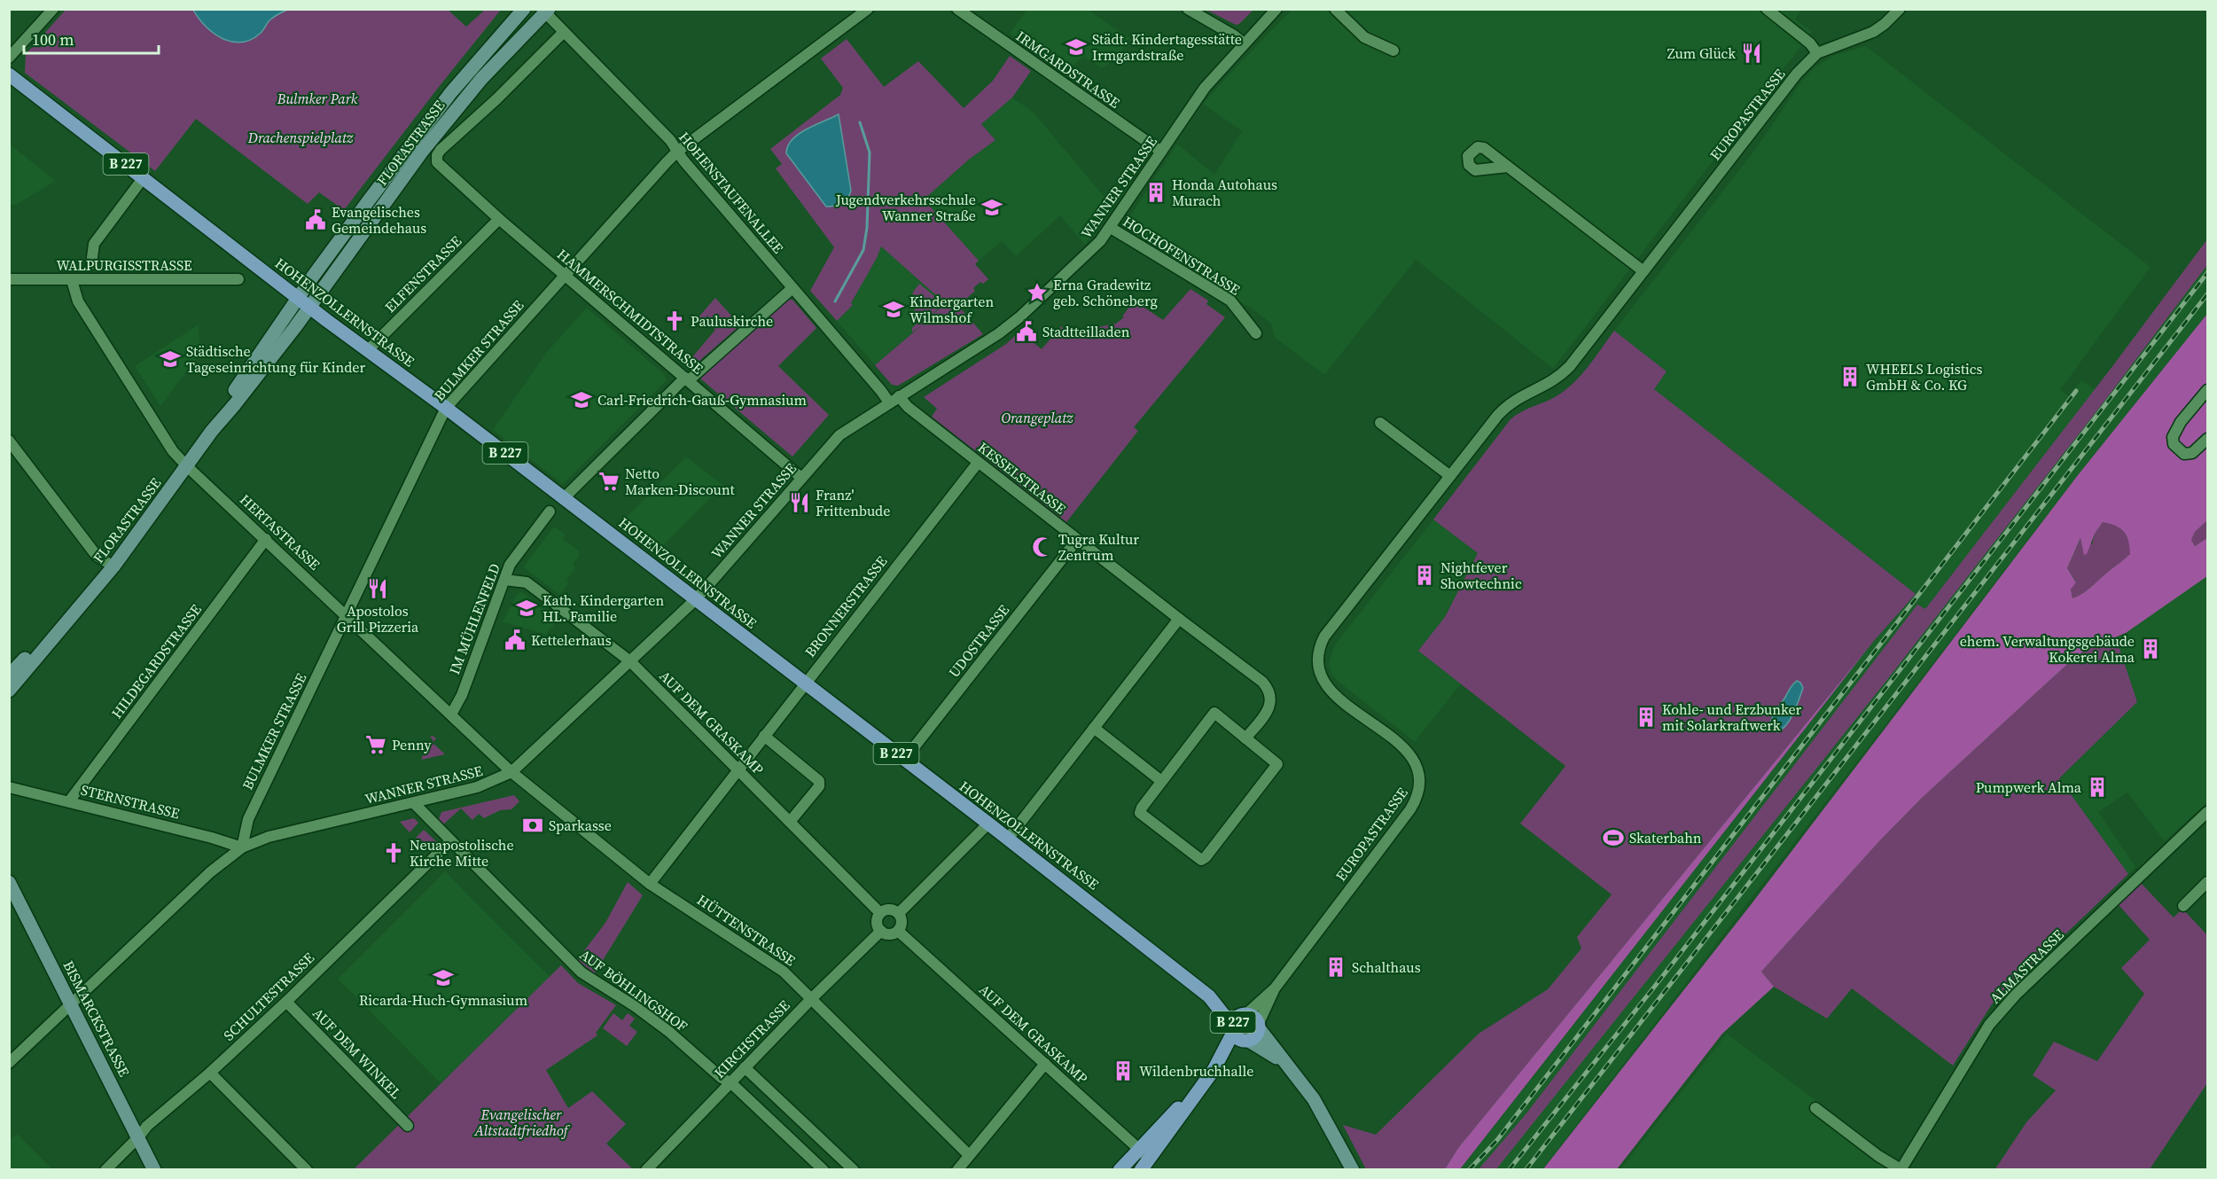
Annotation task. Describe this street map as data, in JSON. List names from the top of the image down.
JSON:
{
  "streets": {
    "main road": [
      "FLORASTRASSE",
      "B 227",
      "HOHENZOLLERNSTRASSE",
      "BISMARCKSTRASSE"
    ],
    "street": [
      "IRMGARDSTRASSE",
      "EUROPASTRASSE",
      "WANNER STRASSE",
      "HOHENSTAUFENALLEE",
      "HOCHOFENSTRASSE",
      "WALPURGISSTRASSE",
      "ELFENSTRASSE",
      "HAMMERSCHMIDTSTRASSE",
      "BULMKER STRASSE",
      "KESSELSTRASSE",
      "HERTASTRASSE",
      "BRONNERSTRASSE",
      "IM MÜHLENFELD",
      "UDOSTRASSE",
      "HILDEGARDSTRASSE",
      "AUF DEM GRASKAMP",
      "STERNSTRASSE",
      "HÜTTENSTRASSE",
      "ALMASTRASSE",
      "AUF BÖHLINGSHOF",
      "SCHULTESTRASSE",
      "KIRCHSTRASSE",
      "AUF DEM WINKEL"
    ]
  },
  "crossings": [
    ["IRMGARDSTRASSE", "WANNER STRASSE"],
    ["EUROPASTRASSE", "B 227"],
    ["EUROPASTRASSE", "HOHENZOLLERNSTRASSE"],
    ["FLORASTRASSE", "HOHENSTAUFENALLEE"],
    ["FLORASTRASSE", "HAMMERSCHMIDTSTRASSE"],
    ["FLORASTRASSE", "HOHENZOLLERNSTRASSE"],
    ["FLORASTRASSE", "HERTASTRASSE"],
    ["B 227", "HOHENZOLLERNSTRASSE"],
    ["B 227", "AUF DEM GRASKAMP"],
    ["WANNER STRASSE", "HOHENSTAUFENALLEE"],
    ["WANNER STRASSE", "HOCHOFENSTRASSE"],
    ["WANNER STRASSE", "HAMMERSCHMIDTSTRASSE"],
    ["WANNER STRASSE", "HOHENZOLLERNSTRASSE"],
    ["WANNER STRASSE", "BULMKER STRASSE"],
    ["WANNER STRASSE", "KESSELSTRASSE"],
    ["WANNER STRASSE", "HERTASTRASSE"],
    ["WANNER STRASSE", "AUF DEM GRASKAMP"],
    ["WANNER STRASSE", "STERNSTRASSE"],
    ["WANNER STRASSE", "HÜTTENSTRASSE"],
    ["WANNER STRASSE", "AUF BÖHLINGSHOF"],
    ["WANNER STRASSE", "BISMARCKSTRASSE"],
    ["HOHENSTAUFENALLEE", "BULMKER STRASSE"],
    ["WALPURGISSTRASSE", "HERTASTRASSE"],
    ["ELFENSTRASSE", "HAMMERSCHMIDTSTRASSE"],
    ["ELFENSTRASSE", "HOHENZOLLERNSTRASSE"],
    ["HAMMERSCHMIDTSTRASSE", "BULMKER STRASSE"],
    ["HOHENZOLLERNSTRASSE", "BULMKER STRASSE"],
    ["HOHENZOLLERNSTRASSE", "BRONNERSTRASSE"],
    ["HOHENZOLLERNSTRASSE", "UDOSTRASSE"],
    ["BULMKER STRASSE", "HERTASTRASSE"],
    ["BULMKER STRASSE", "STERNSTRASSE"],
    ["KESSELSTRASSE", "BRONNERSTRASSE"],
    ["KESSELSTRASSE", "UDOSTRASSE"],
    ["HERTASTRASSE", "IM MÜHLENFELD"],
    ["HERTASTRASSE", "HILDEGARDSTRASSE"],
    ["HERTASTRASSE", "HÜTTENSTRASSE"],
    ["BRONNERSTRASSE", "AUF DEM GRASKAMP"],
    ["BRONNERSTRASSE", "HÜTTENSTRASSE"],
    ["IM MÜHLENFELD", "AUF DEM GRASKAMP"],
    ["HILDEGARDSTRASSE", "STERNSTRASSE"],
    ["AUF DEM GRASKAMP", "KIRCHSTRASSE"],
    ["HÜTTENSTRASSE", "KIRCHSTRASSE"],
    ["AUF BÖHLINGSHOF", "SCHULTESTRASSE"],
    ["AUF BÖHLINGSHOF", "KIRCHSTRASSE"],
    ["SCHULTESTRASSE", "BISMARCKSTRASSE"],
    ["SCHULTESTRASSE", "AUF DEM WINKEL"]
  ],
  "parks": [
    "Bulmker Park",
    "Drachenspielplatz",
    "Orangeplatz",
    "Evangelischer Altstadtfriedhof"
  ],
  "places": {
    "school or university": [
      "Städt. Kindertagesstätte Irmgardstraße",
      "Jugendverkehrsschule Wanner Straße",
      "Kindergarten Wilmshof",
      "Städtische Tageseinrichtung für Kinder",
      "Carl-Friedrich-Gauß-Gymnasium",
      "Kath. Kindergarten HL. Familie",
      "Ricarda-Huch-Gymnasium"
    ],
    "restaurant": ["Zum Glück", "Franz' Frittenbude", "Apostolos Grill Pizzeria"],
    "building": [
      "Honda Autohaus Murach",
      "WHEELS Logistics GmbH & Co. KG",
      "Nightfever Showtechnic",
      "ehem. Verwaltungsgebäude Kokerei Alma",
      "Kohle- und Erzbunker mit Solarkraftwerk",
      "Pumpwerk Alma",
      "Schalthaus",
      "Wildenbruchhalle"
    ],
    "public building": ["Evangelisches Gemeindehaus", "Stadtteilladen", "Kettelerhaus"],
    "place": ["Erna Gradewitz geb. Schöneberg"],
    "church": ["Pauluskirche", "Neuapostolische Kirche Mitte"],
    "supermarket": ["Netto Marken-Discount", "Penny"],
    "mosque": ["Tugra Kultur Zentrum"],
    "bank": ["Sparkasse"],
    "sports": ["Skaterbahn"]
  },
  "scale_bar": "100 m"
}
